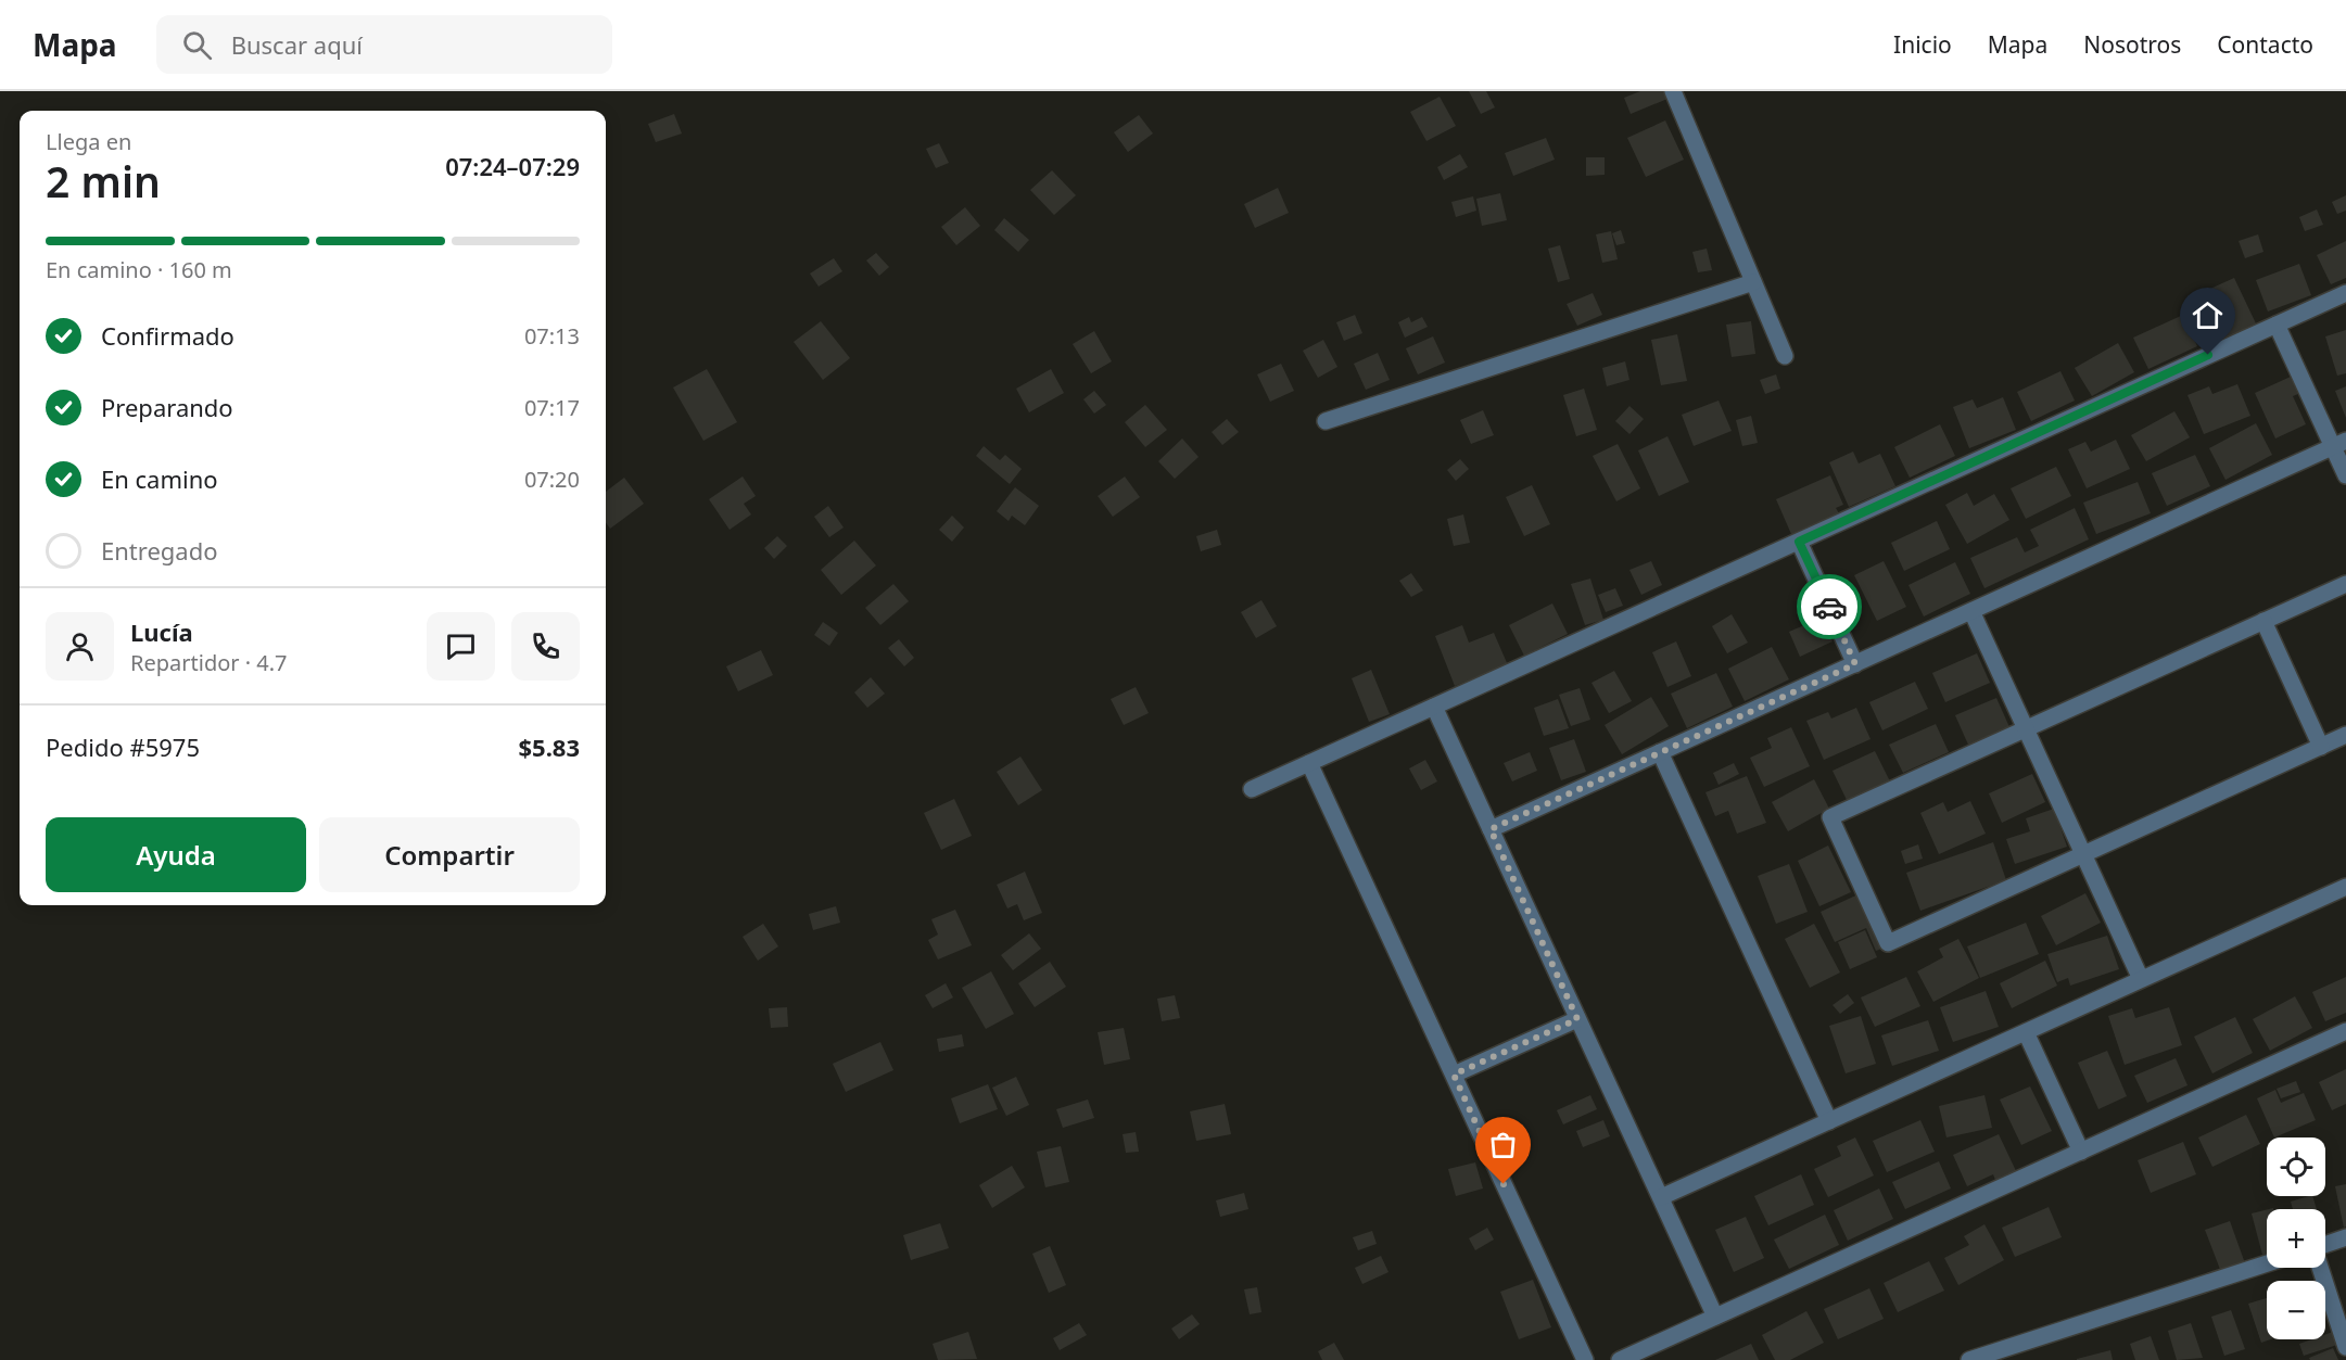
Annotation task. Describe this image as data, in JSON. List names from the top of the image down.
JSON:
{
  "page": {
    "header": "Mapa",
    "search": "Buscar aquí",
    "nav": [
      "Inicio",
      "Mapa",
      "Nosotros",
      "Contacto"
    ],
    "heading": ["2 min", "Llega en", "07:24–07:29"],
    "panel": [
      "Lucía",
      "Repartidor · 4.7",
      "Pedido #5975",
      "$5.83"
    ],
    "bar": "En camino · 160 m",
    "list": [
      ["Confirmado", "07:13"],
      ["Preparando", "07:17"],
      ["En camino", "07:20"],
      "Entregado"
    ],
    "buttons": ["Ayuda", "Compartir"],
    "map_buttons": ["+", "−"]
  }
}
